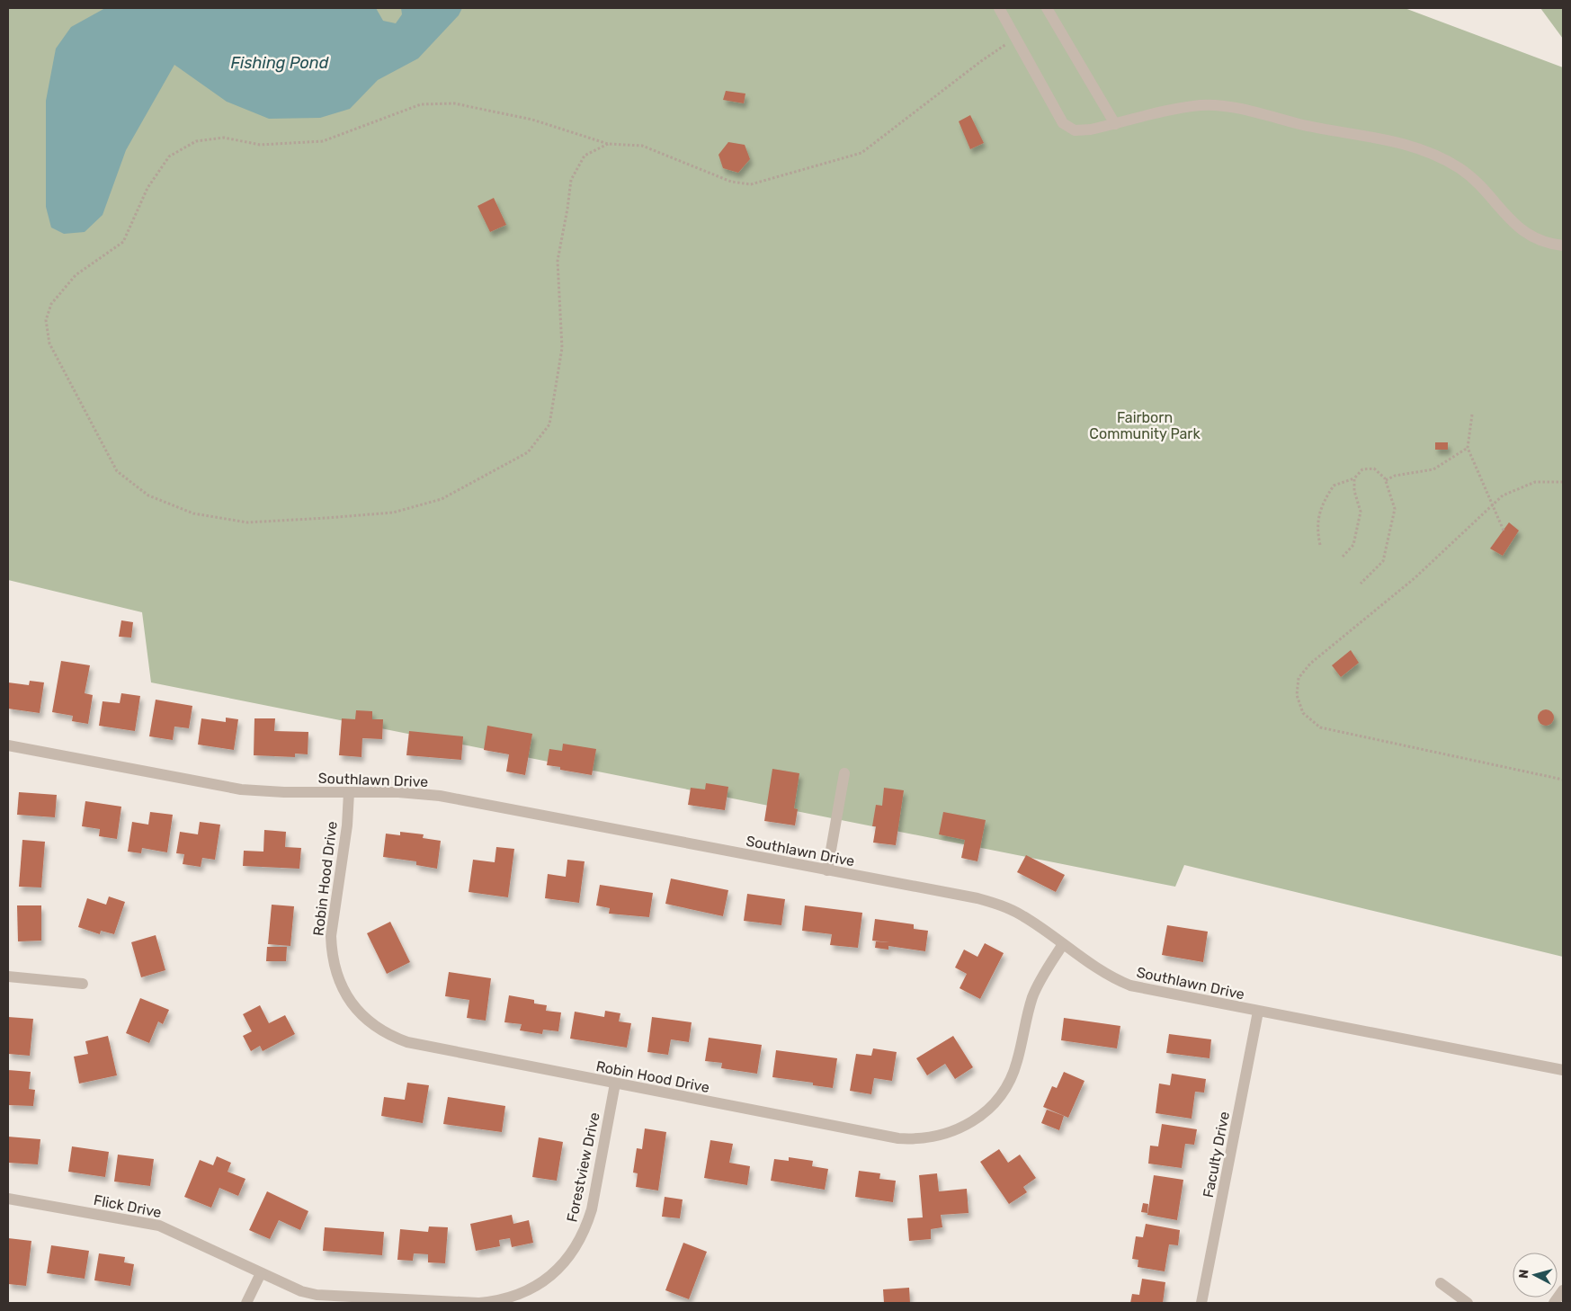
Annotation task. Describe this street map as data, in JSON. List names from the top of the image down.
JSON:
{
  "streets": {
    "street": [
      "Southlawn Drive",
      "Robin Hood Drive",
      "Faculty Drive",
      "Forestview Drive",
      "Flick Drive"
    ]
  },
  "crossings": [
    ["Southlawn Drive", "Robin Hood Drive"],
    ["Southlawn Drive", "Faculty Drive"],
    ["Robin Hood Drive", "Forestview Drive"],
    ["Forestview Drive", "Flick Drive"]
  ],
  "water": ["Fishing Pond"],
  "parks": ["Fairborn Community Park"],
  "north": "left"
}
